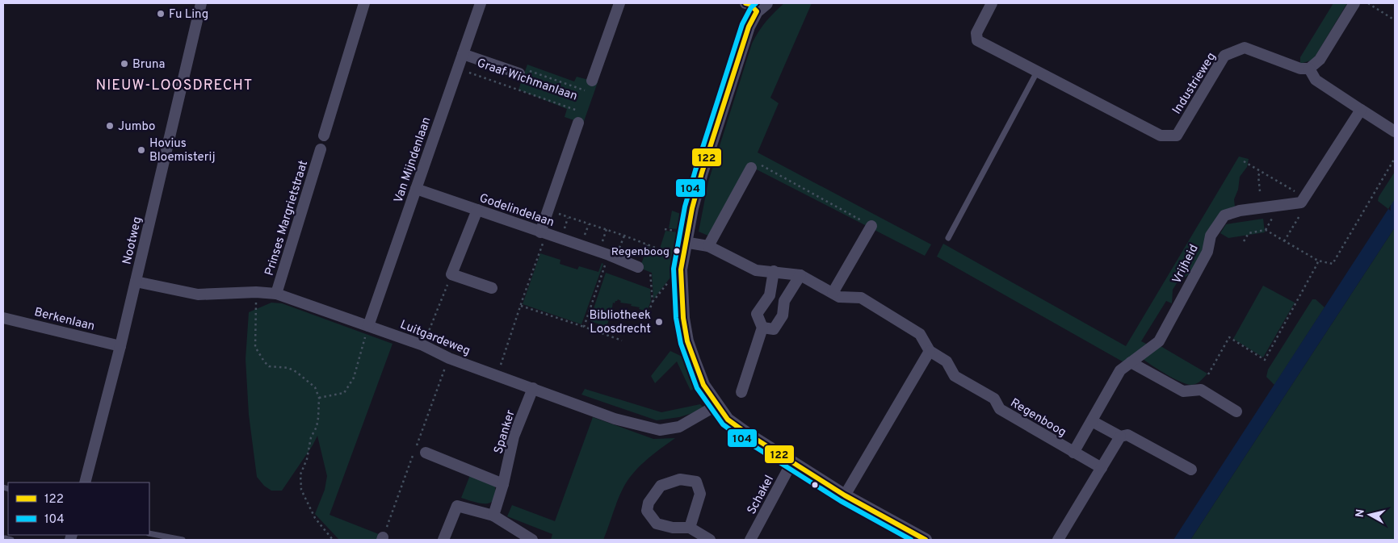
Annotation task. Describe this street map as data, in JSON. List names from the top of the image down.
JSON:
{
  "streets": {
    "street": [
      "Graaf Wichmanlaan",
      "Industrieweg",
      "Van Mijndenlaan",
      "Godelindelaan",
      "Prinses Margrietstraat",
      "Nootweg",
      "Vrijheid",
      "Berkenlaan",
      "Luitgardeweg",
      "Regenboog",
      "Spanker",
      "Schakel"
    ]
  },
  "crossings": [
    ["Graaf Wichmanlaan", "Van Mijndenlaan"],
    ["Van Mijndenlaan", "Godelindelaan"],
    ["Van Mijndenlaan", "Luitgardeweg"],
    ["Prinses Margrietstraat", "Luitgardeweg"],
    ["Nootweg", "Berkenlaan"],
    ["Nootweg", "Luitgardeweg"],
    ["Vrijheid", "Regenboog"],
    ["Luitgardeweg", "Spanker"]
  ],
  "districts": ["NIEUW-LOOSDRECHT"],
  "places": [
    "Fu Ling",
    "Bruna",
    "Jumbo",
    "Hovius Bloemisterij",
    "Regenboog",
    "Bibliotheek Loosdrecht"
  ],
  "lines": ["transit line 122", "transit line 104"],
  "legend": ["122", "104"],
  "north": "left"
}
